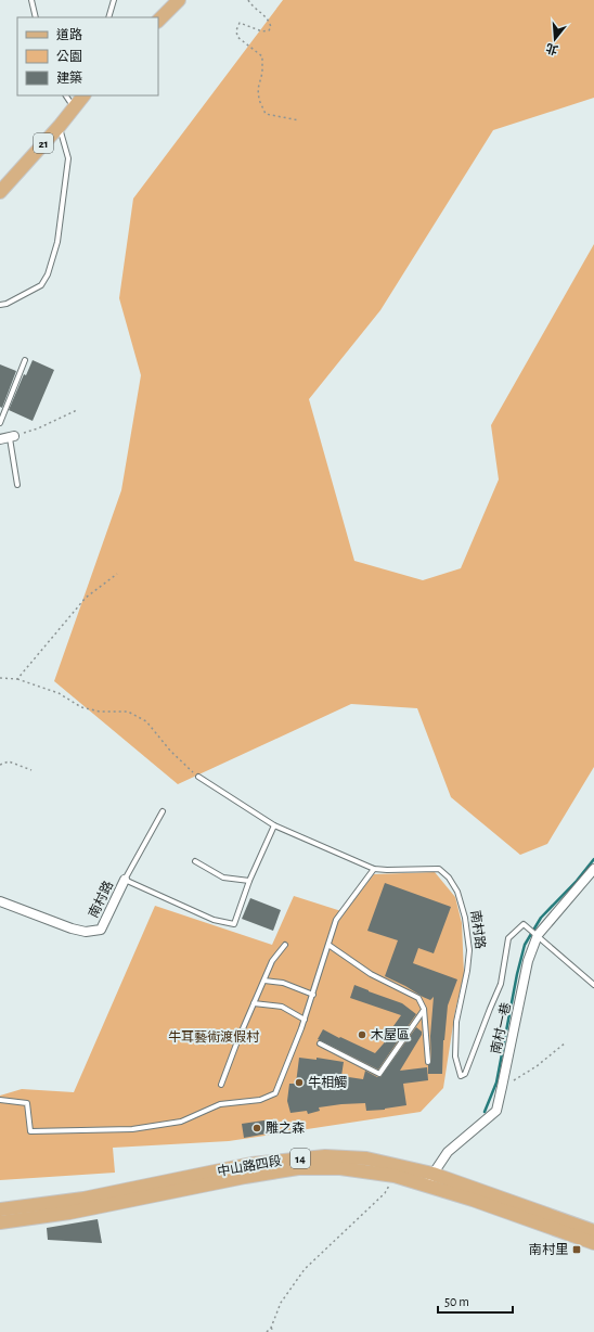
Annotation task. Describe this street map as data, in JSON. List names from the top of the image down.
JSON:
{
  "streets": {
    "main road": ["21", "14", "中山路四段"],
    "street": ["南村路", "南村一巷"]
  },
  "crossings": [
    ["南村路", "南村一巷"],
    ["南村一巷", "中山路四段"]
  ],
  "parks": ["牛耳藝術渡假村"],
  "places": {
    "other": ["木屋區", "牛相觸", "雕之森"],
    "transit": ["南村里"]
  },
  "legend": ["道路", "公園", "建築"],
  "scale_bar": "50 m",
  "north": "bottom"
}
